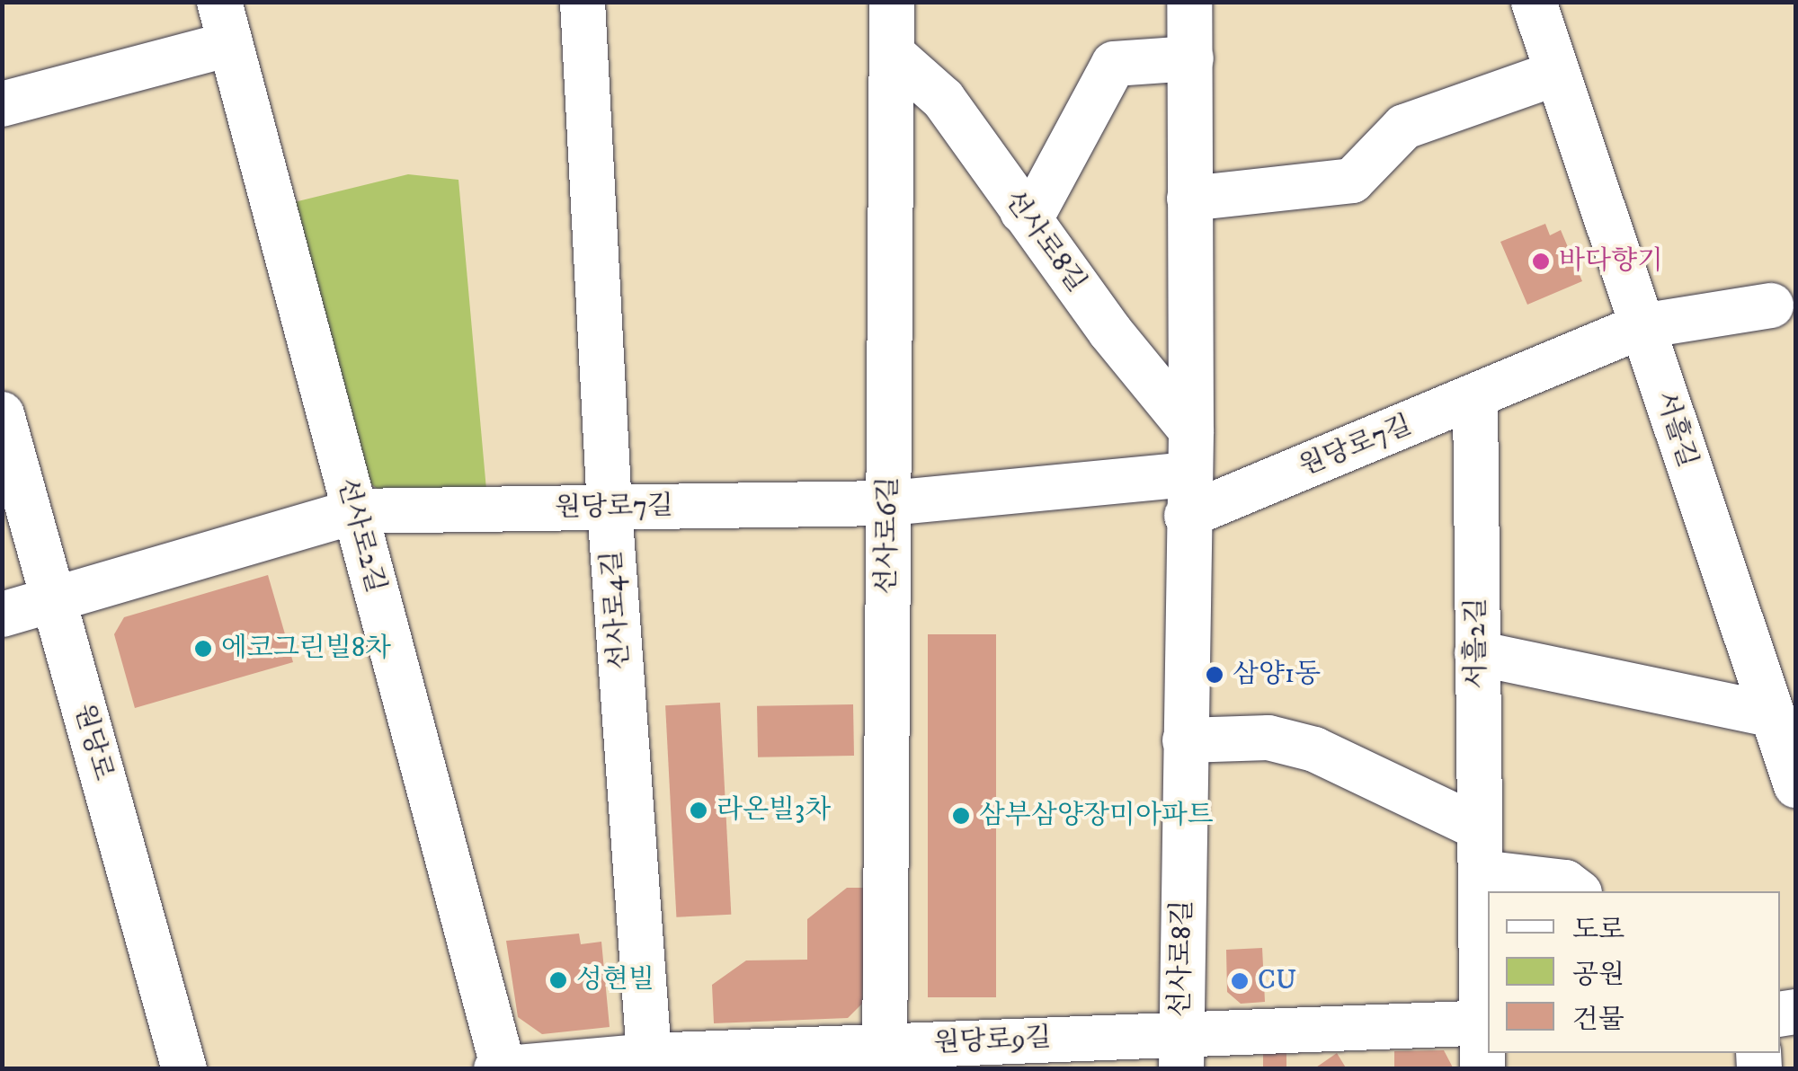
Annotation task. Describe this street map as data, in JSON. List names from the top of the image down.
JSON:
{
  "streets": {
    "street": [
      "선사로8길",
      "서흘길",
      "원당로7길",
      "선사로2길",
      "선사로6길",
      "선사로4길",
      "서흘2길",
      "원당로",
      "원당로9길"
    ]
  },
  "crossings": [
    ["선사로8길", "원당로7길"],
    ["선사로8길", "선사로6길"],
    ["선사로8길", "원당로9길"],
    ["원당로7길", "선사로2길"],
    ["원당로7길", "선사로6길"],
    ["원당로7길", "선사로4길"],
    ["원당로7길", "서흘2길"],
    ["원당로7길", "원당로"],
    ["선사로2길", "원당로9길"],
    ["선사로6길", "원당로9길"],
    ["선사로4길", "원당로9길"],
    ["서흘2길", "원당로9길"]
  ],
  "places": [
    "바다향기",
    "에코그린빌8차",
    "삼양1동",
    "라온빌3차",
    "삼부삼양장미아파트",
    "성현빌",
    "CU"
  ],
  "legend": ["도로", "공원", "건물"]
}
